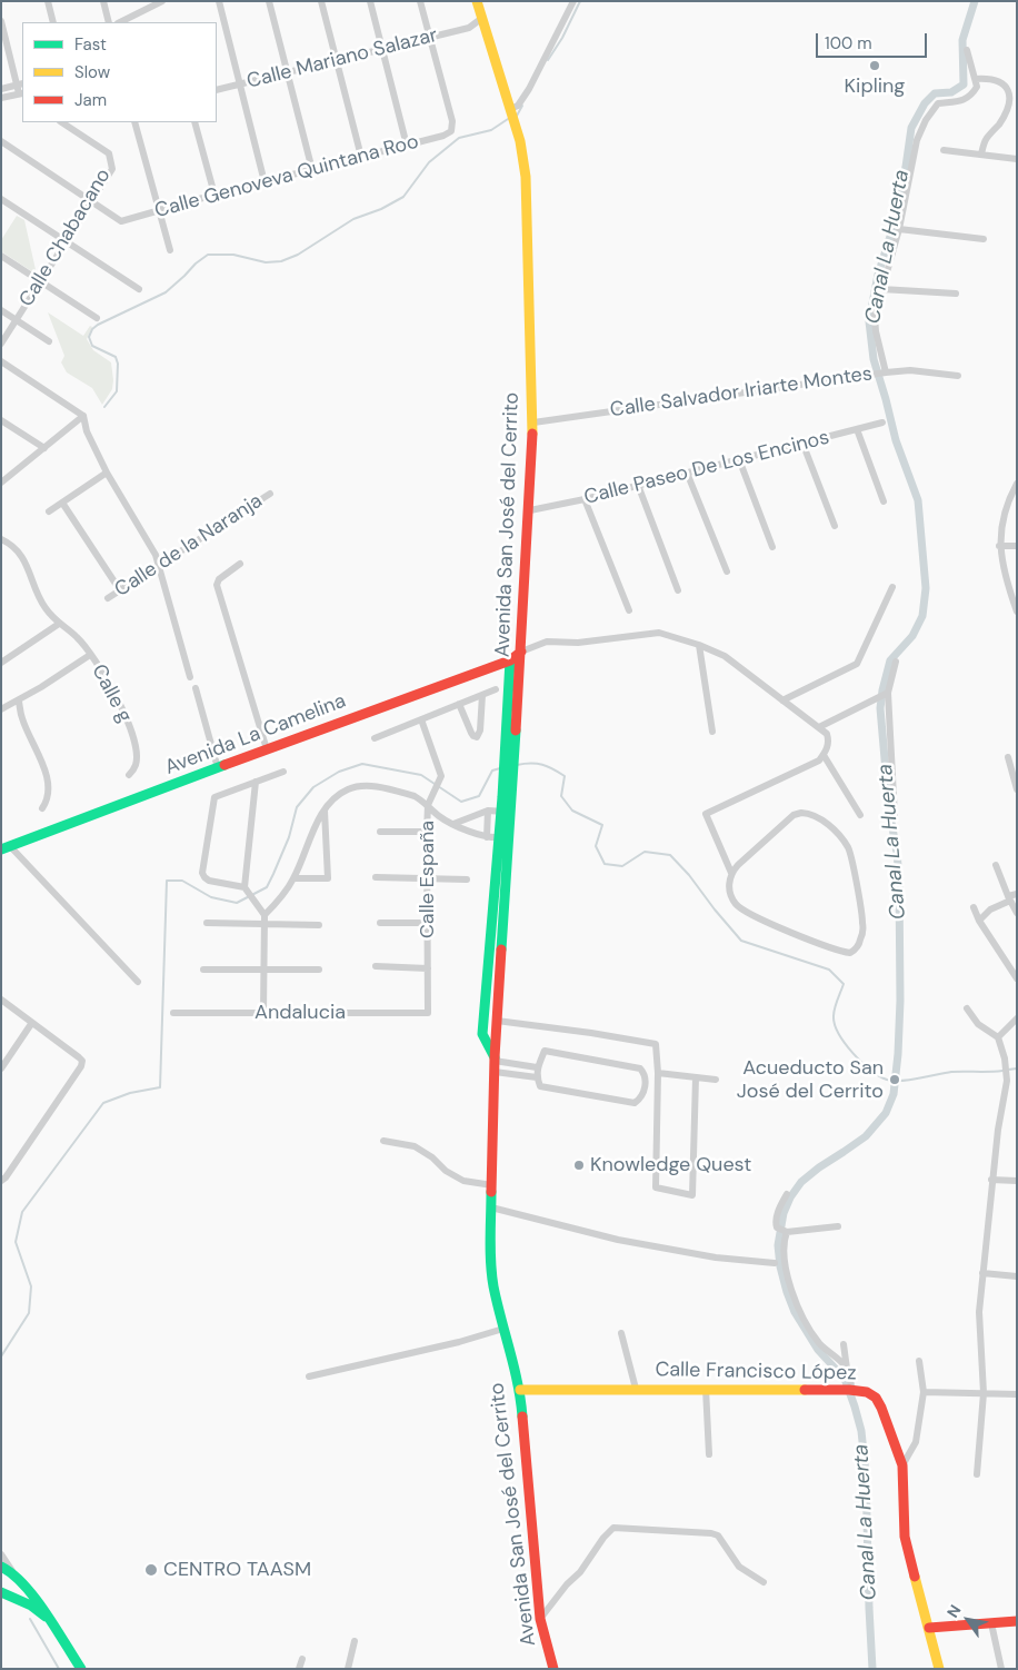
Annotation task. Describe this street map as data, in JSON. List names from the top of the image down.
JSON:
{
  "streets": {
    "street": [
      "Calle Mariano Salazar",
      "Calle Genoveva Quintana Roo",
      "Calle Chabacano",
      "Calle Salvador Iriarte Montes",
      "Calle Paseo De Los Encinos",
      "Avenida San José del Cerrito",
      "Calle de la Naranja",
      "Calle g",
      "Avenida La Camelina",
      "Calle España",
      "Andalucia",
      "Calle Francisco López"
    ]
  },
  "crossings": [
    ["Calle Mariano Salazar", "Calle Genoveva Quintana Roo"],
    ["Calle Mariano Salazar", "Avenida San José del Cerrito"],
    ["Calle Genoveva Quintana Roo", "Calle Chabacano"],
    ["Calle Salvador Iriarte Montes", "Avenida San José del Cerrito"],
    ["Calle Paseo De Los Encinos", "Avenida San José del Cerrito"],
    ["Avenida San José del Cerrito", "Avenida La Camelina"],
    ["Avenida San José del Cerrito", "Calle España"],
    ["Avenida San José del Cerrito", "Calle Francisco López"],
    ["Calle España", "Andalucia"]
  ],
  "water": ["Canal La Huerta"],
  "places": [
    "Kipling",
    "Acueducto San José del Cerrito",
    "Knowledge Quest",
    "CENTRO TAASM"
  ],
  "legend": ["Fast", "Slow", "Jam"],
  "scale_bar": "100 m",
  "north": "top left"
}
